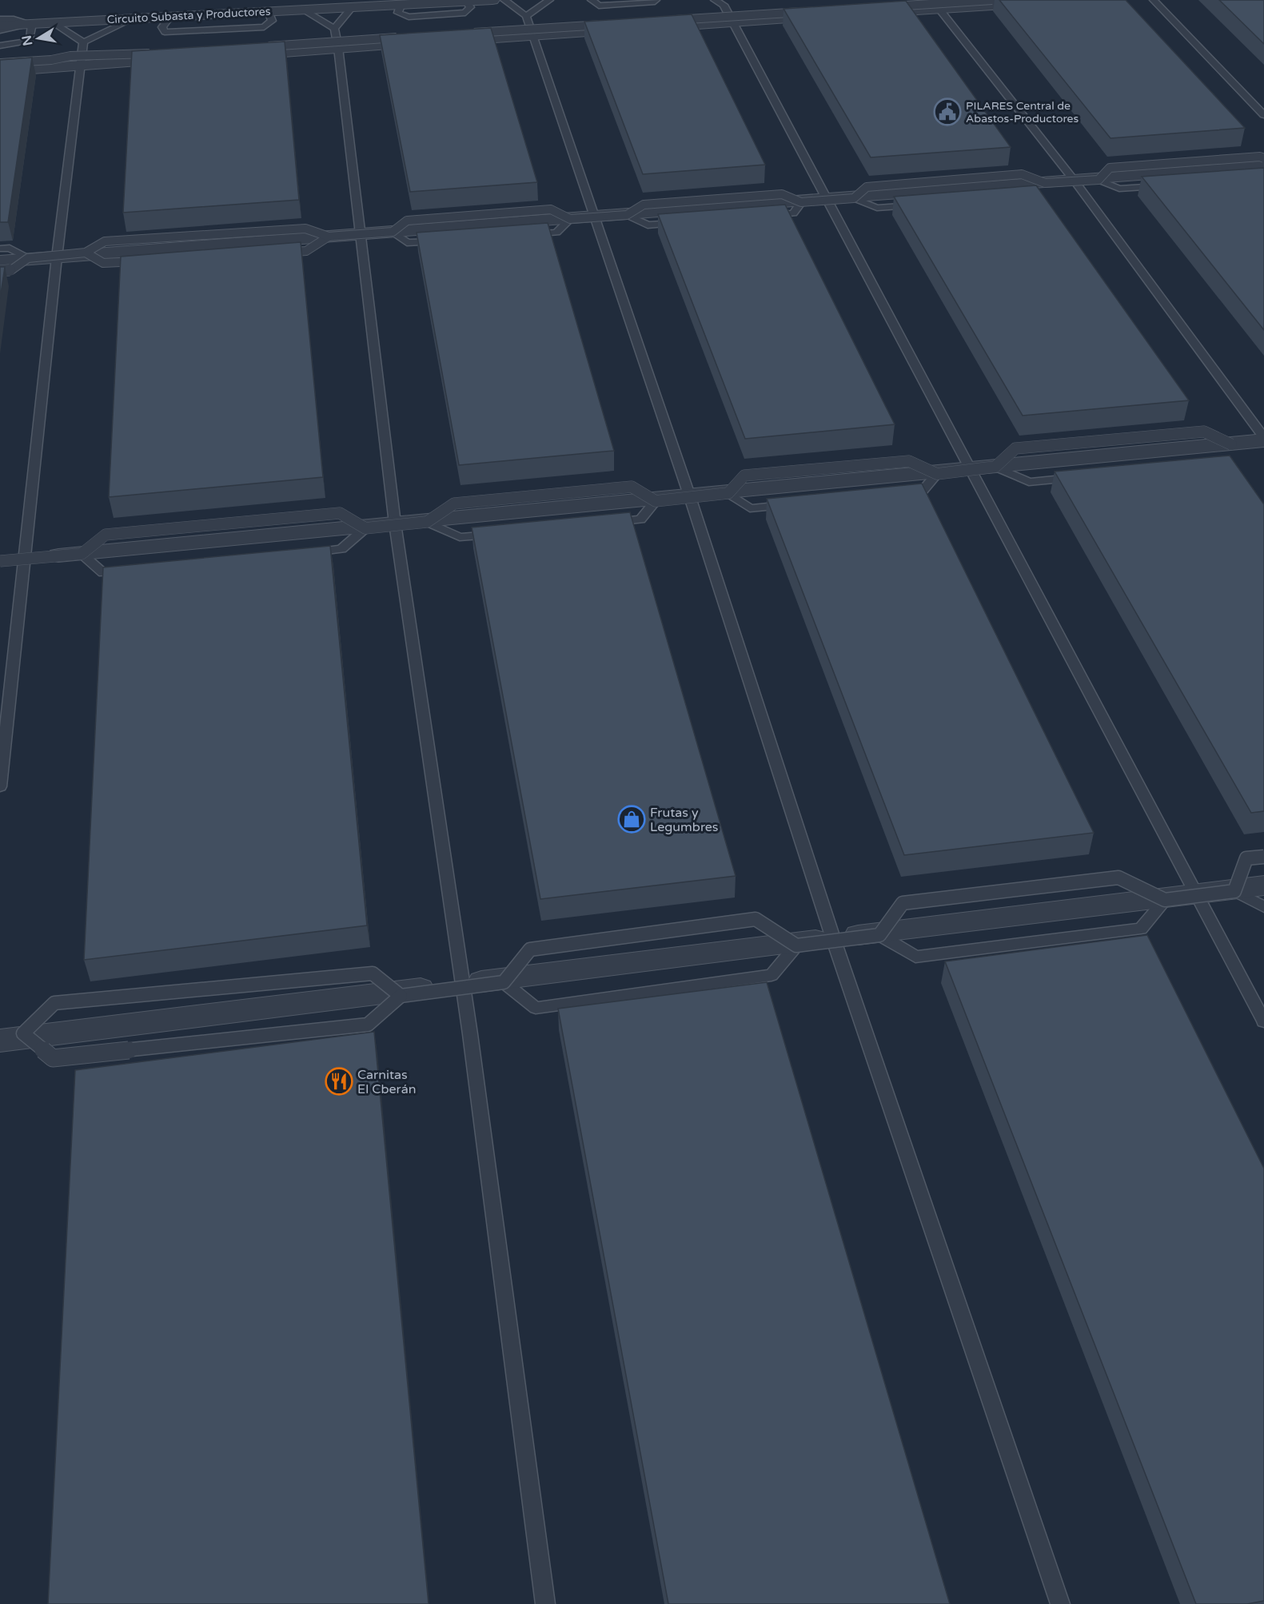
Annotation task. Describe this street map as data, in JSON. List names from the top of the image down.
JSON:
{
  "streets": {
    "street": ["Circuito Subasta y Productores"]
  },
  "places": {
    "public building": ["PILARES Central de Abastos-Productores"],
    "shop": ["Frutas y Legumbres"],
    "restaurant": ["Carnitas El Cberán"]
  },
  "north": "left"
}
